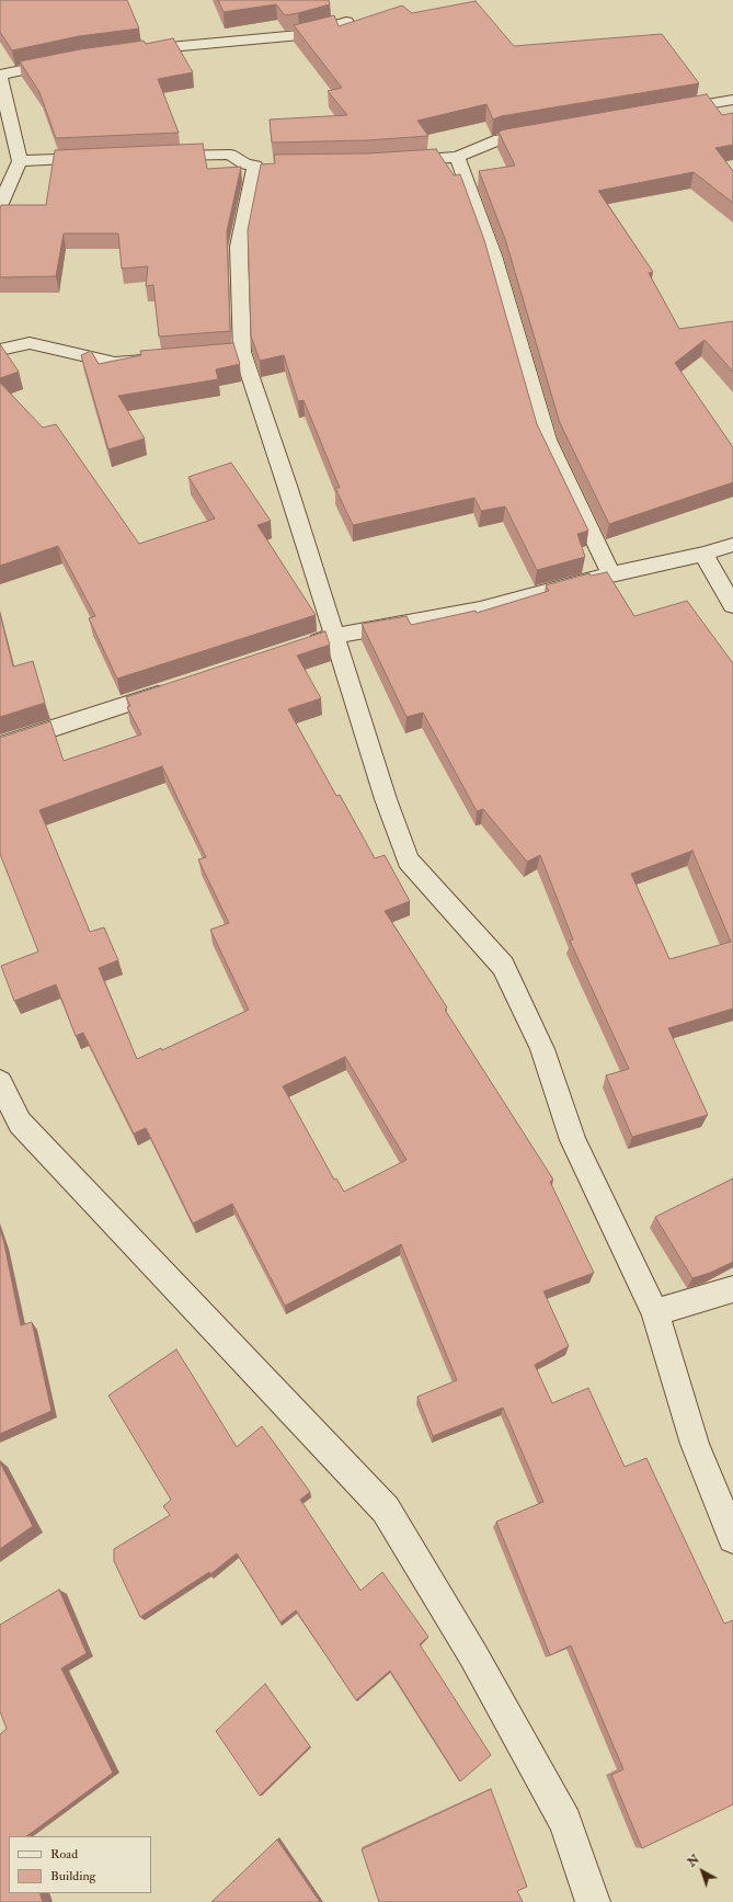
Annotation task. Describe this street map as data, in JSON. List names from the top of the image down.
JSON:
{
  "legend": ["Road", "Building"],
  "north": "top left"
}
